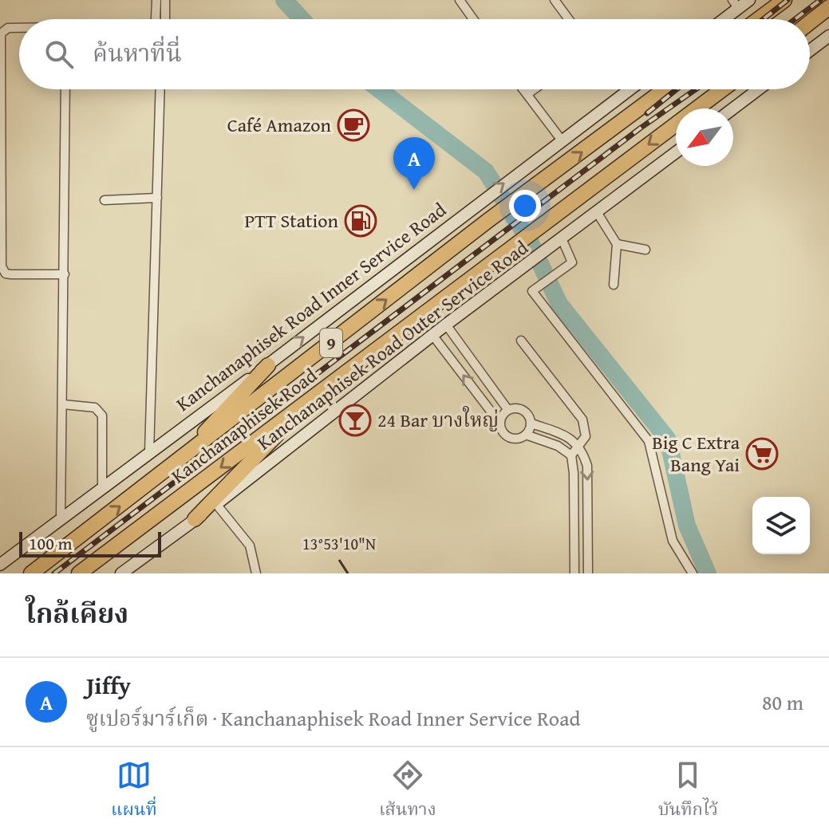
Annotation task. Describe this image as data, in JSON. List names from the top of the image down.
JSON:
{
  "streets": {
    "highway": ["9", "Kanchanaphisek Road"],
    "main road": ["Kanchanaphisek Road Inner Service Road", "Kanchanaphisek Road Outer Service Road"]
  },
  "one_way": ["Kanchanaphisek Road Inner Service Road"],
  "places": {
    "cafe": ["Café Amazon"],
    "fuel station": ["PTT Station"],
    "bar": ["24 Bar บางใหญ่"],
    "supermarket": ["Big C Extra Bang Yai"]
  },
  "scale_bar": "100 m",
  "north": "bottom left",
  "page": {
    "search": "ค้นหาที่นี่",
    "pins": "A",
    "scale": "100 m",
    "heading": "ใกล้เคียง",
    "list": [
      {
        "mark": "A",
        "name": "Jiffy",
        "note": "ซูเปอร์มาร์เก็ต · Kanchanaphisek Road Inner Service Road",
        "value": "80 m"
      }
    ],
    "nav": ["แผนที่", "เส้นทาง", "บันทึกไว้"]
  },
  "coordinates": ["13°53'10\"N"]
}
